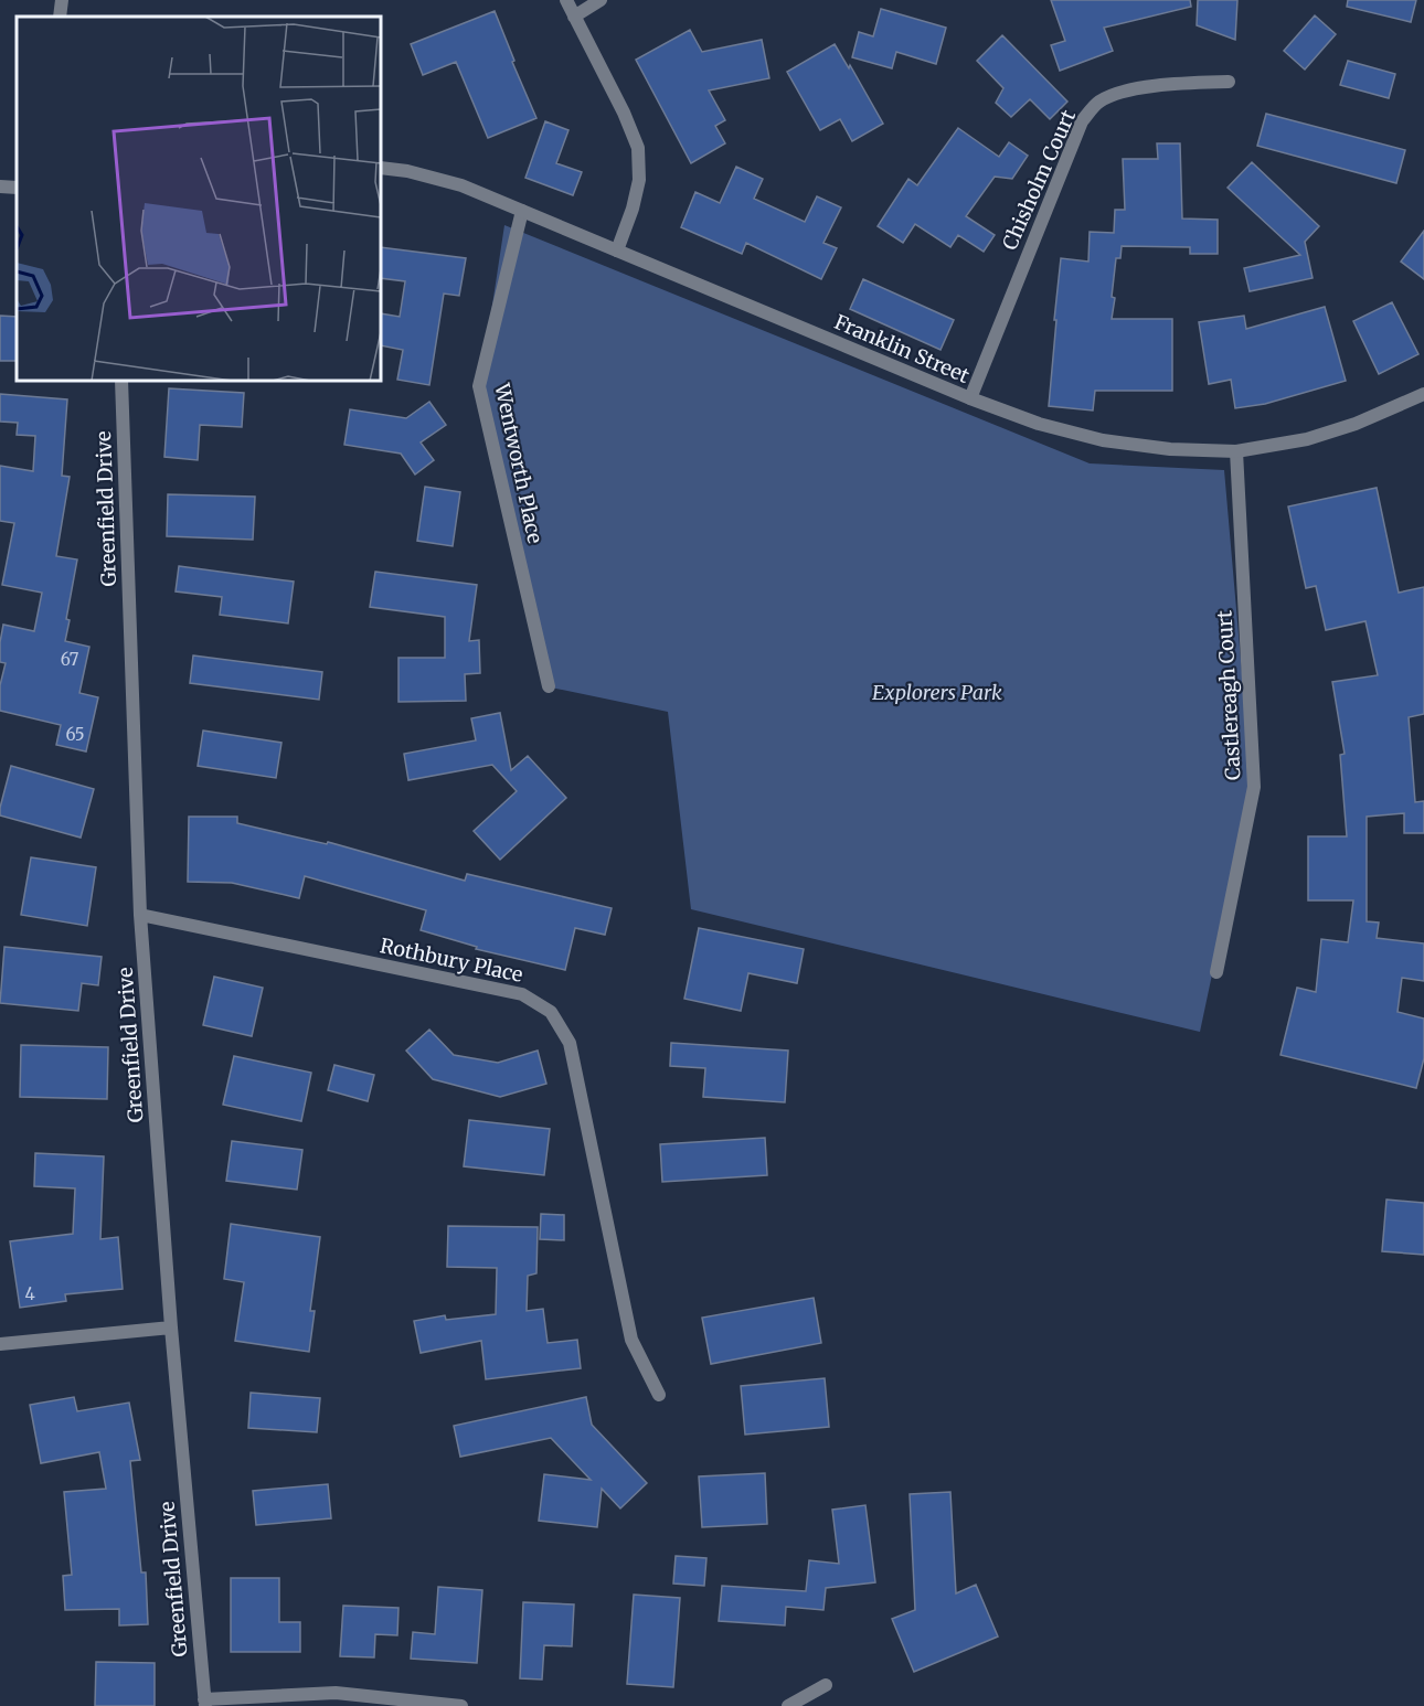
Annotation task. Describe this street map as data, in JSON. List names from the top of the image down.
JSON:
{
  "streets": {
    "street": [
      "Chisholm Court",
      "Franklin Street",
      "Wentworth Place",
      "Greenfield Drive",
      "Castlereagh Court",
      "Rothbury Place"
    ]
  },
  "crossings": [
    ["Chisholm Court", "Franklin Street"],
    ["Franklin Street", "Wentworth Place"],
    ["Franklin Street", "Castlereagh Court"],
    ["Greenfield Drive", "Rothbury Place"]
  ],
  "parks": ["Explorers Park"],
  "house_numbers": ["67", "65", "4"]
}
